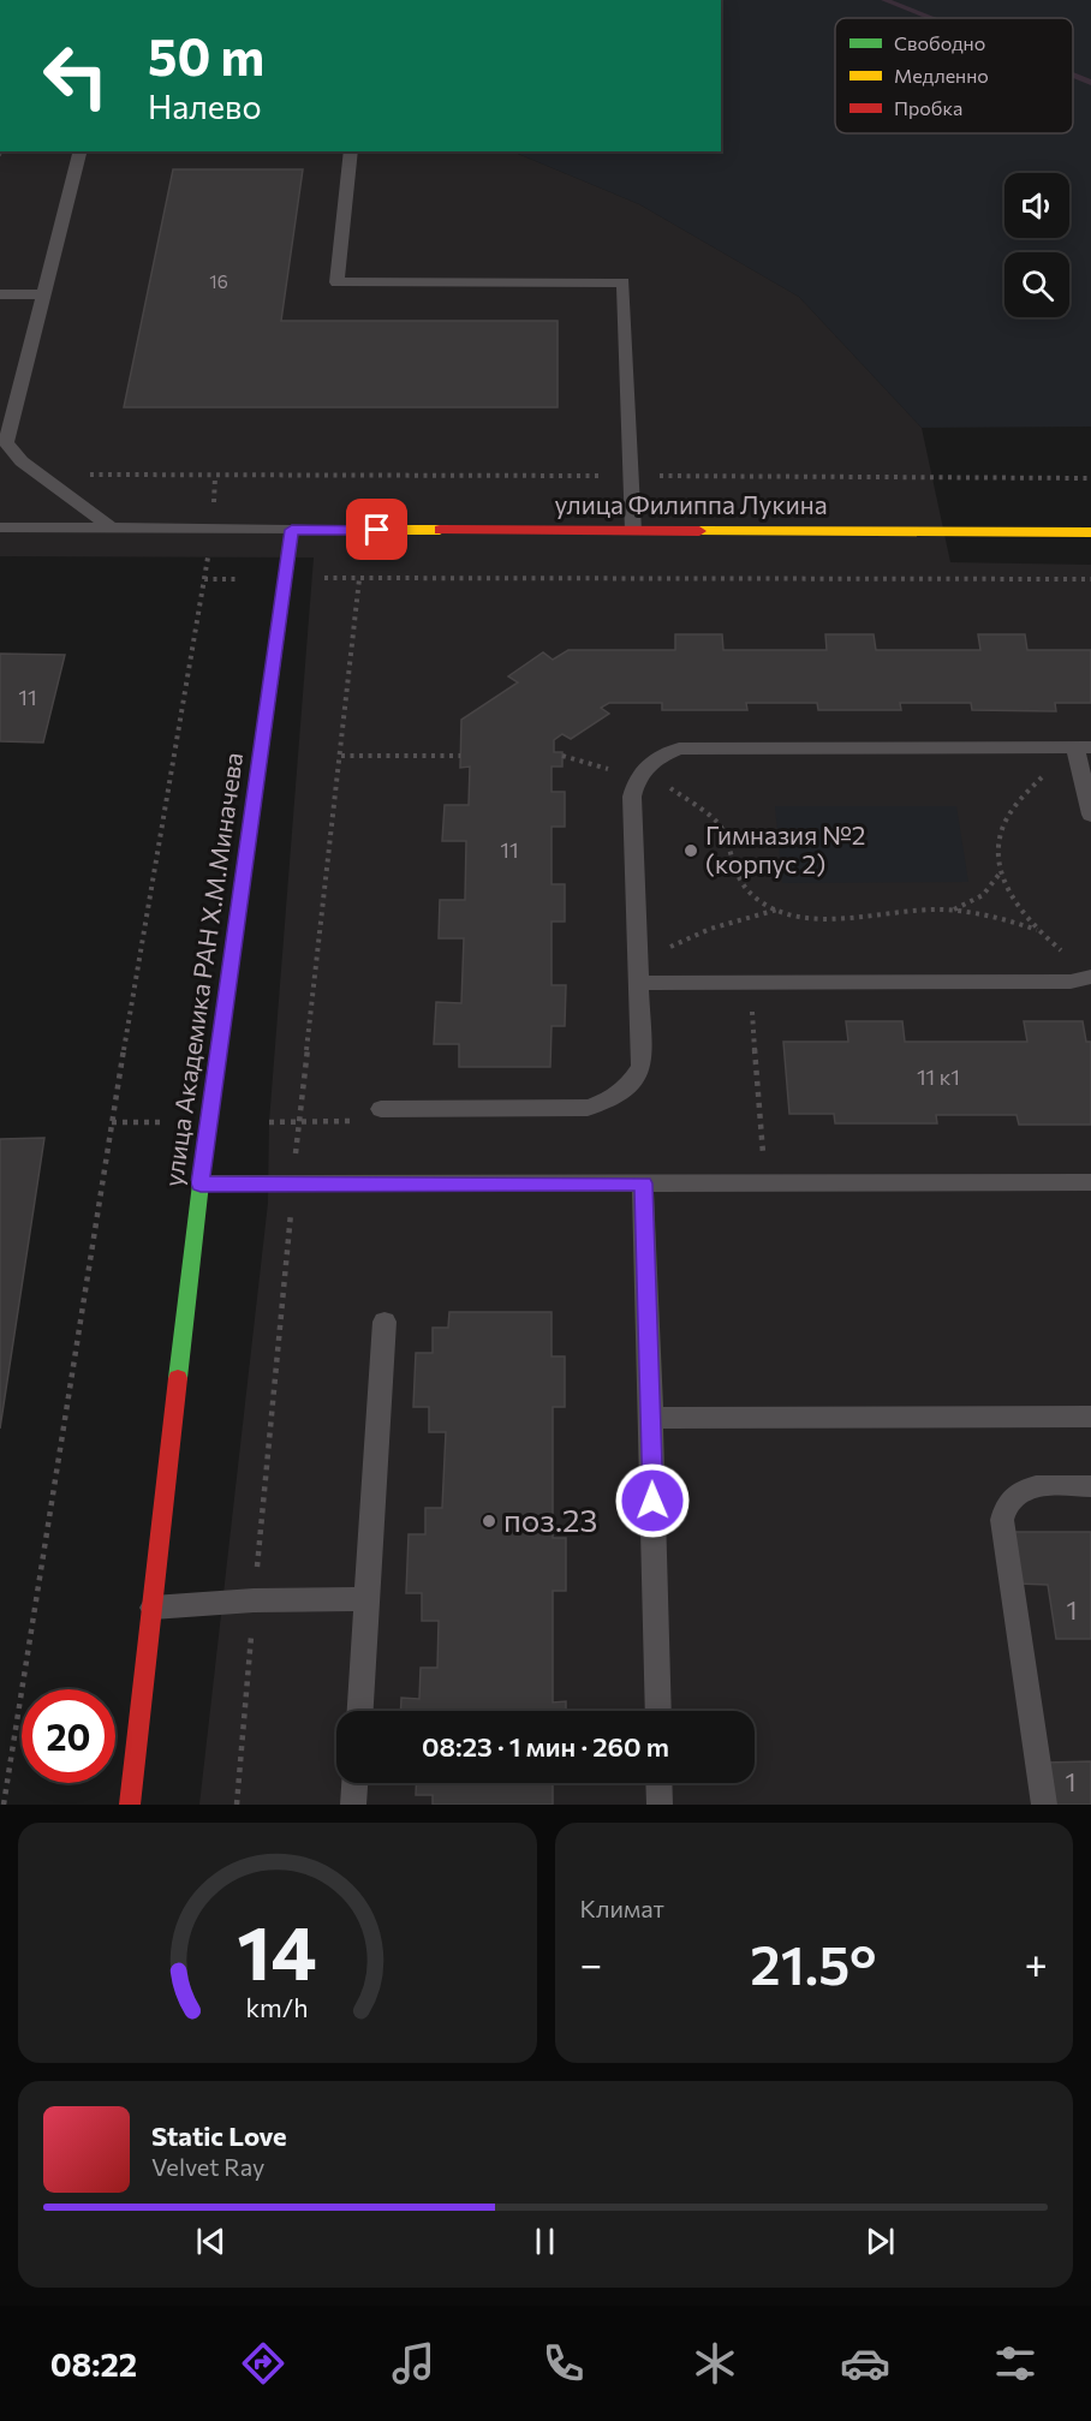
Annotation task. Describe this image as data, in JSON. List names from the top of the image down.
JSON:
{
  "streets": {
    "street": ["улица Филиппа Лукина", "улица Академика РАН Х.М.Миначева"]
  },
  "crossings": [
    ["улица Филиппа Лукина", "улица Академика РАН Х.М.Миначева"]
  ],
  "places": ["Гимназия №2 (корпус 2)", "поз.23"],
  "house_numbers": [
    "16",
    "11",
    "11",
    "11 к1",
    "1",
    "1"
  ],
  "legend": ["Свободно", "Медленно", "Пробка"],
  "page": {
    "turn": ["50 m", "Налево"],
    "limit": "20",
    "trip": "08:23 · 1 мин · 260 m",
    "tile": "Климат",
    "heat": ["−", "21.5°", "+"],
    "song": ["Static Love", "Velvet Ray"],
    "tabs": "08:22",
    "gauge": ["14", "km/h"]
  }
}
